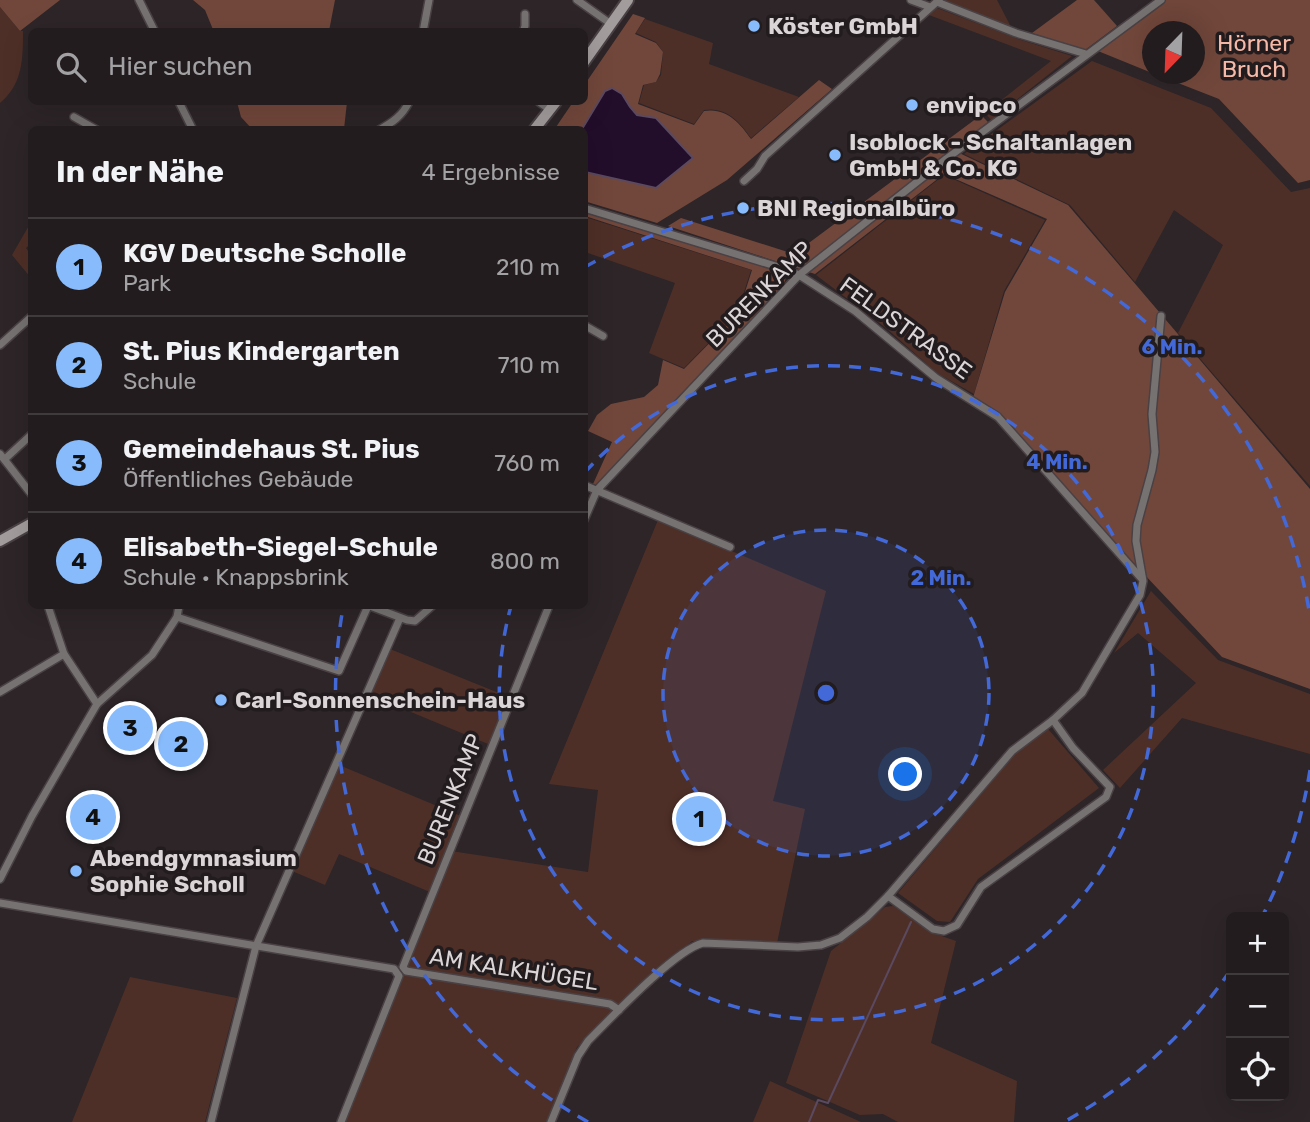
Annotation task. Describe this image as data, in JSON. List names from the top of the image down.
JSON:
{
  "streets": {
    "street": ["BURENKAMP", "FELDSTRASSE", "AM KALKHÜGEL"]
  },
  "crossings": [
    ["BURENKAMP", "FELDSTRASSE"],
    ["BURENKAMP", "AM KALKHÜGEL"]
  ],
  "parks": ["Hörner Bruch"],
  "places": [
    "Köster GmbH",
    "envipco",
    "Isoblock - Schaltanlagen GmbH & Co. KG",
    "BNI Regionalbüro",
    "Carl-Sonnenschein-Haus",
    "Abendgymnasium Sophie Scholl"
  ],
  "north": "bottom left",
  "page": {
    "search": "Hier suchen",
    "heading": ["In der Nähe", "4 Ergebnisse"],
    "list": [
      {
        "mark": "1",
        "name": "KGV Deutsche Scholle",
        "note": "Park",
        "value": "210 m"
      },
      {
        "mark": "2",
        "name": "St. Pius Kindergarten",
        "note": "Schule",
        "value": "710 m"
      },
      {
        "mark": "3",
        "name": "Gemeindehaus St. Pius",
        "note": "Öffentliches Gebäude",
        "value": "760 m"
      },
      {
        "mark": "4",
        "name": "Elisabeth-Siegel-Schule",
        "note": "Schule · Knappsbrink",
        "value": "800 m"
      }
    ],
    "pins": [
      "3",
      "2",
      "4",
      "1"
    ],
    "map_buttons": ["+", "−"]
  },
  "rings": ["6 Min.", "4 Min.", "2 Min."]
}
